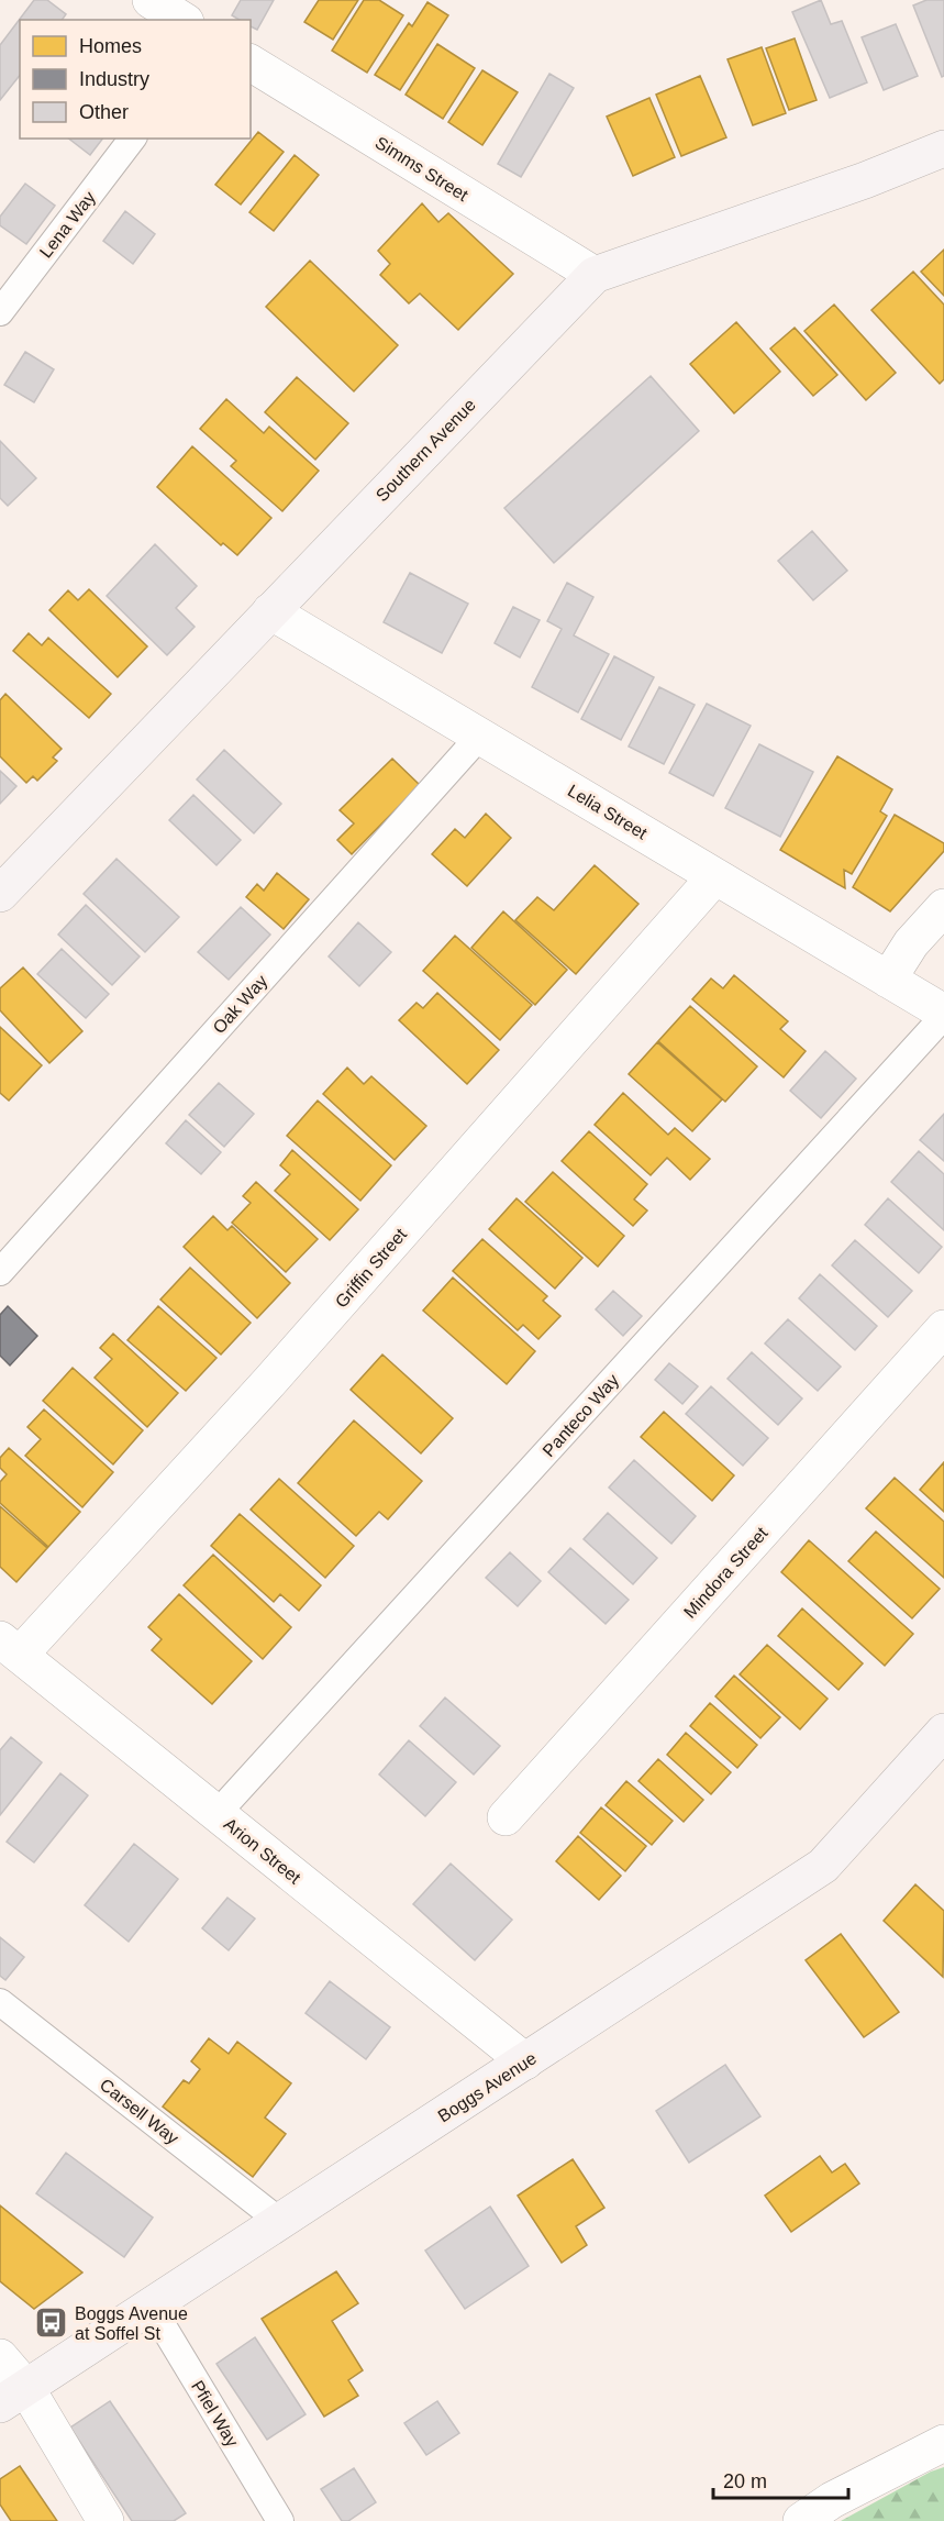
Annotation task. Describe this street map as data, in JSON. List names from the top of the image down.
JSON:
{
  "streets": {
    "street": [
      "Simms Street",
      "Southern Avenue",
      "Lelia Street",
      "Griffin Street",
      "Mindora Street",
      "Arion Street",
      "Boggs Avenue"
    ],
    "lane": [
      "Lena Way",
      "Oak Way",
      "Panteco Way",
      "Carsell Way",
      "Pfiel Way"
    ]
  },
  "crossings": [
    ["Simms Street", "Southern Avenue"],
    ["Southern Avenue", "Lelia Street"],
    ["Lelia Street", "Oak Way"],
    ["Lelia Street", "Griffin Street"],
    ["Lelia Street", "Panteco Way"],
    ["Griffin Street", "Arion Street"],
    ["Panteco Way", "Arion Street"],
    ["Arion Street", "Boggs Avenue"],
    ["Boggs Avenue", "Carsell Way"],
    ["Boggs Avenue", "Pfiel Way"]
  ],
  "places": {
    "bus stop": ["Boggs Avenue at Soffel St"]
  },
  "legend": ["Homes", "Industry", "Other"],
  "scale_bar": "20 m"
}
